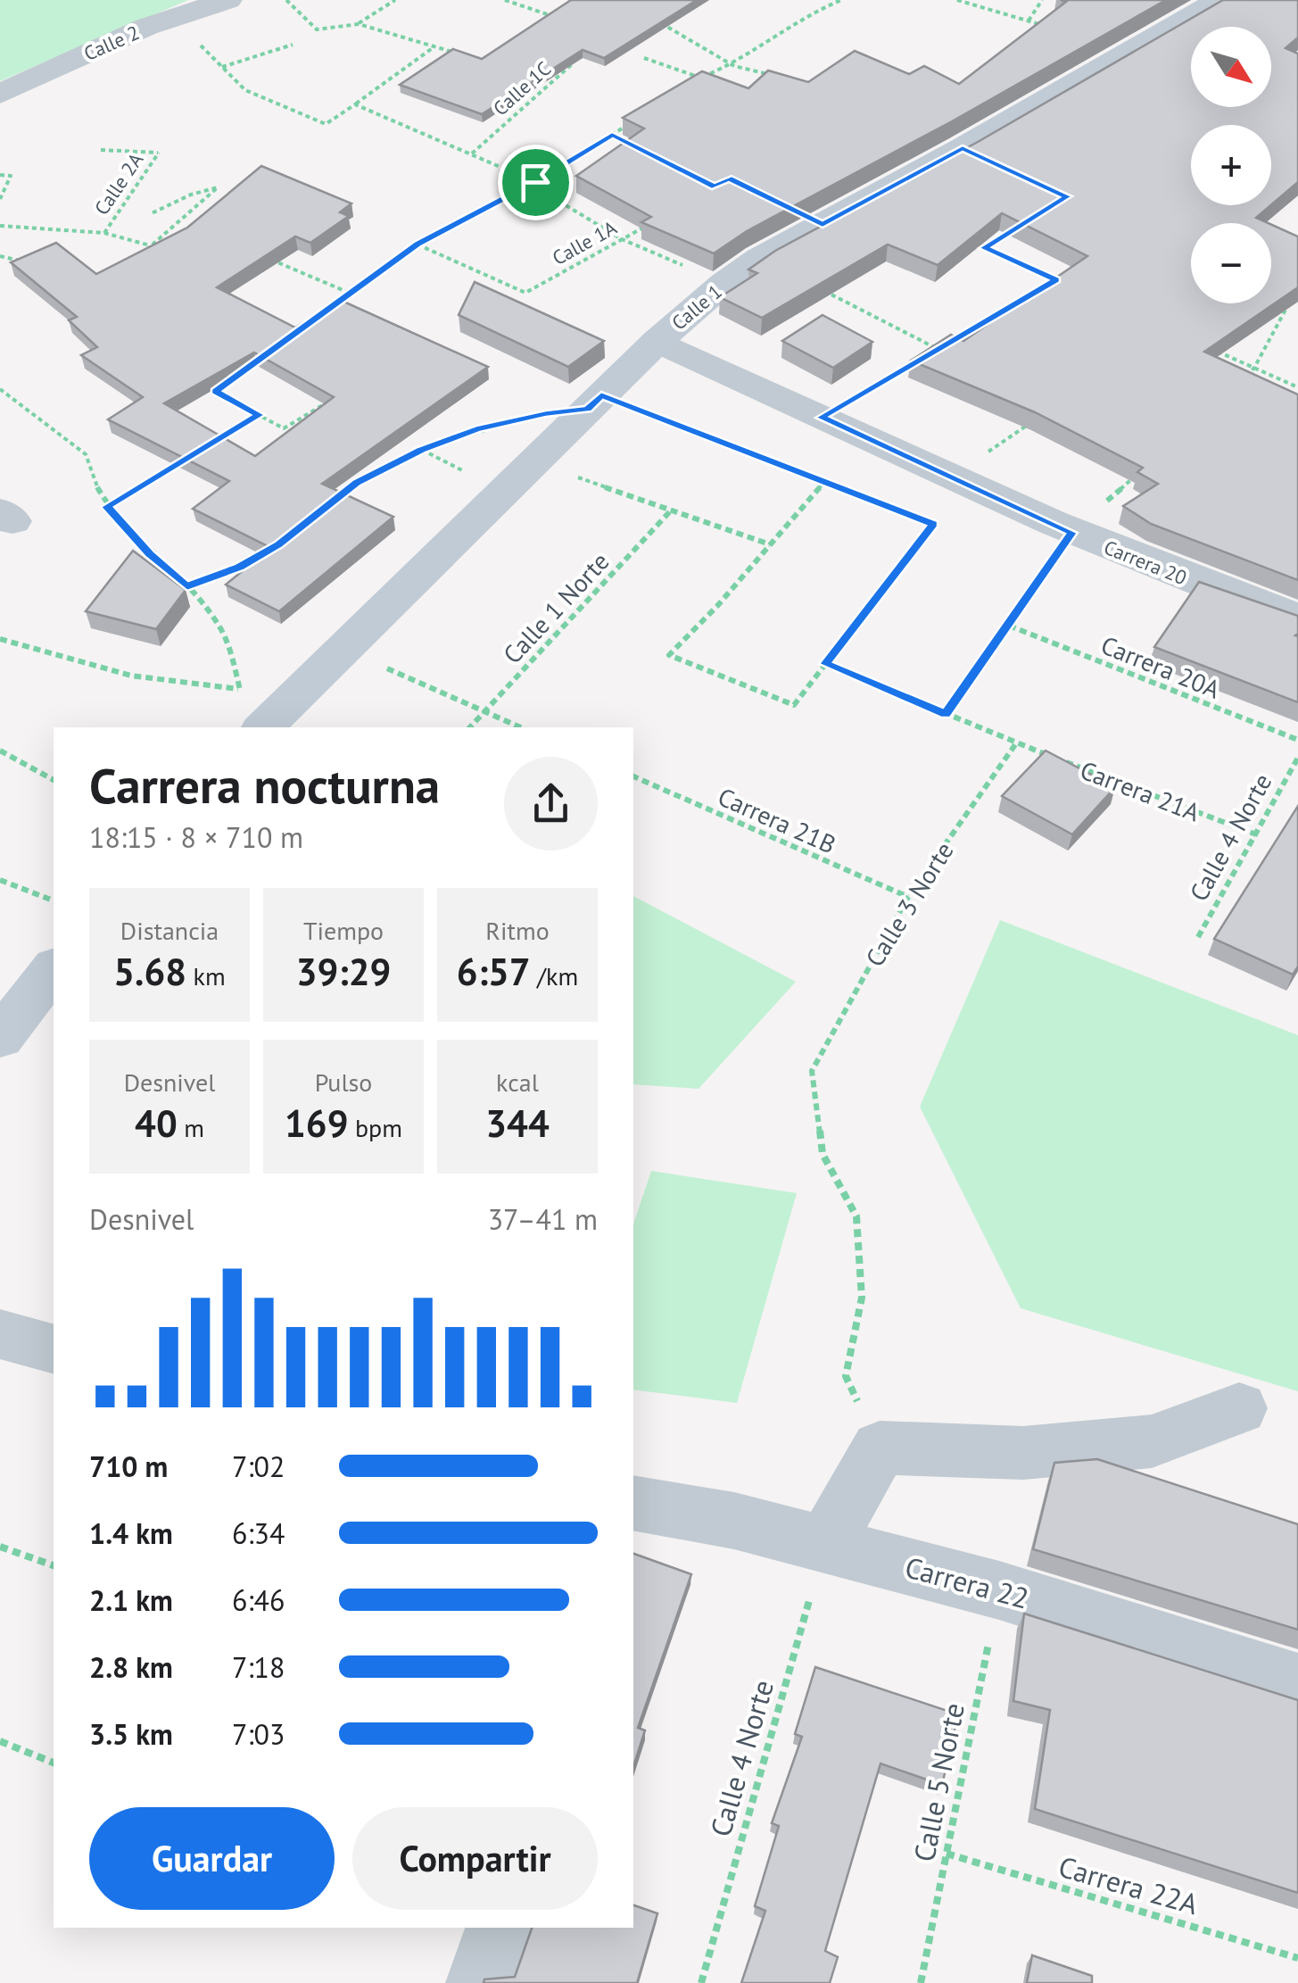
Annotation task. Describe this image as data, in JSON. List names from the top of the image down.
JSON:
{
  "streets": {
    "street": [
      "Calle 2",
      "Calle 1",
      "Carrera 20",
      "Carrera 22"
    ],
    "path": [
      "Calle 1C",
      "Calle 2A",
      "Calle 1A",
      "Calle 1 Norte",
      "Carrera 20A",
      "Carrera 21A",
      "Carrera 21B",
      "Calle 4 Norte",
      "Calle 3 Norte",
      "Calle 5 Norte",
      "Carrera 22A"
    ]
  },
  "crossings": [
    ["Calle 1", "Carrera 20"],
    ["Carrera 21A", "Calle 4 Norte"],
    ["Carrera 21A", "Calle 3 Norte"],
    ["Carrera 21B", "Calle 3 Norte"],
    ["Calle 4 Norte", "Carrera 22"],
    ["Carrera 22", "Calle 5 Norte"],
    ["Calle 5 Norte", "Carrera 22A"]
  ],
  "north": "bottom right",
  "page": {
    "map_buttons": ["+", "−"],
    "heading": ["Carrera nocturna", "18:15 · 8 × 710 m"],
    "stats": [
      ["Distancia", "5.68 km"],
      ["Tiempo", "39:29"],
      ["Ritmo", "6:57 /km"],
      ["Desnivel", "40 m"],
      ["Pulso", "169 bpm"],
      ["kcal", "344"]
    ],
    "chart": ["Desnivel", "37–41 m"],
    "list": [
      {
        "name": "710 m",
        "note": "7:02"
      },
      {
        "name": "1.4 km",
        "note": "6:34"
      },
      {
        "name": "2.1 km",
        "note": "6:46"
      },
      {
        "name": "2.8 km",
        "note": "7:18"
      },
      {
        "name": "3.5 km",
        "note": "7:03"
      }
    ],
    "buttons": ["Guardar", "Compartir"]
  }
}
